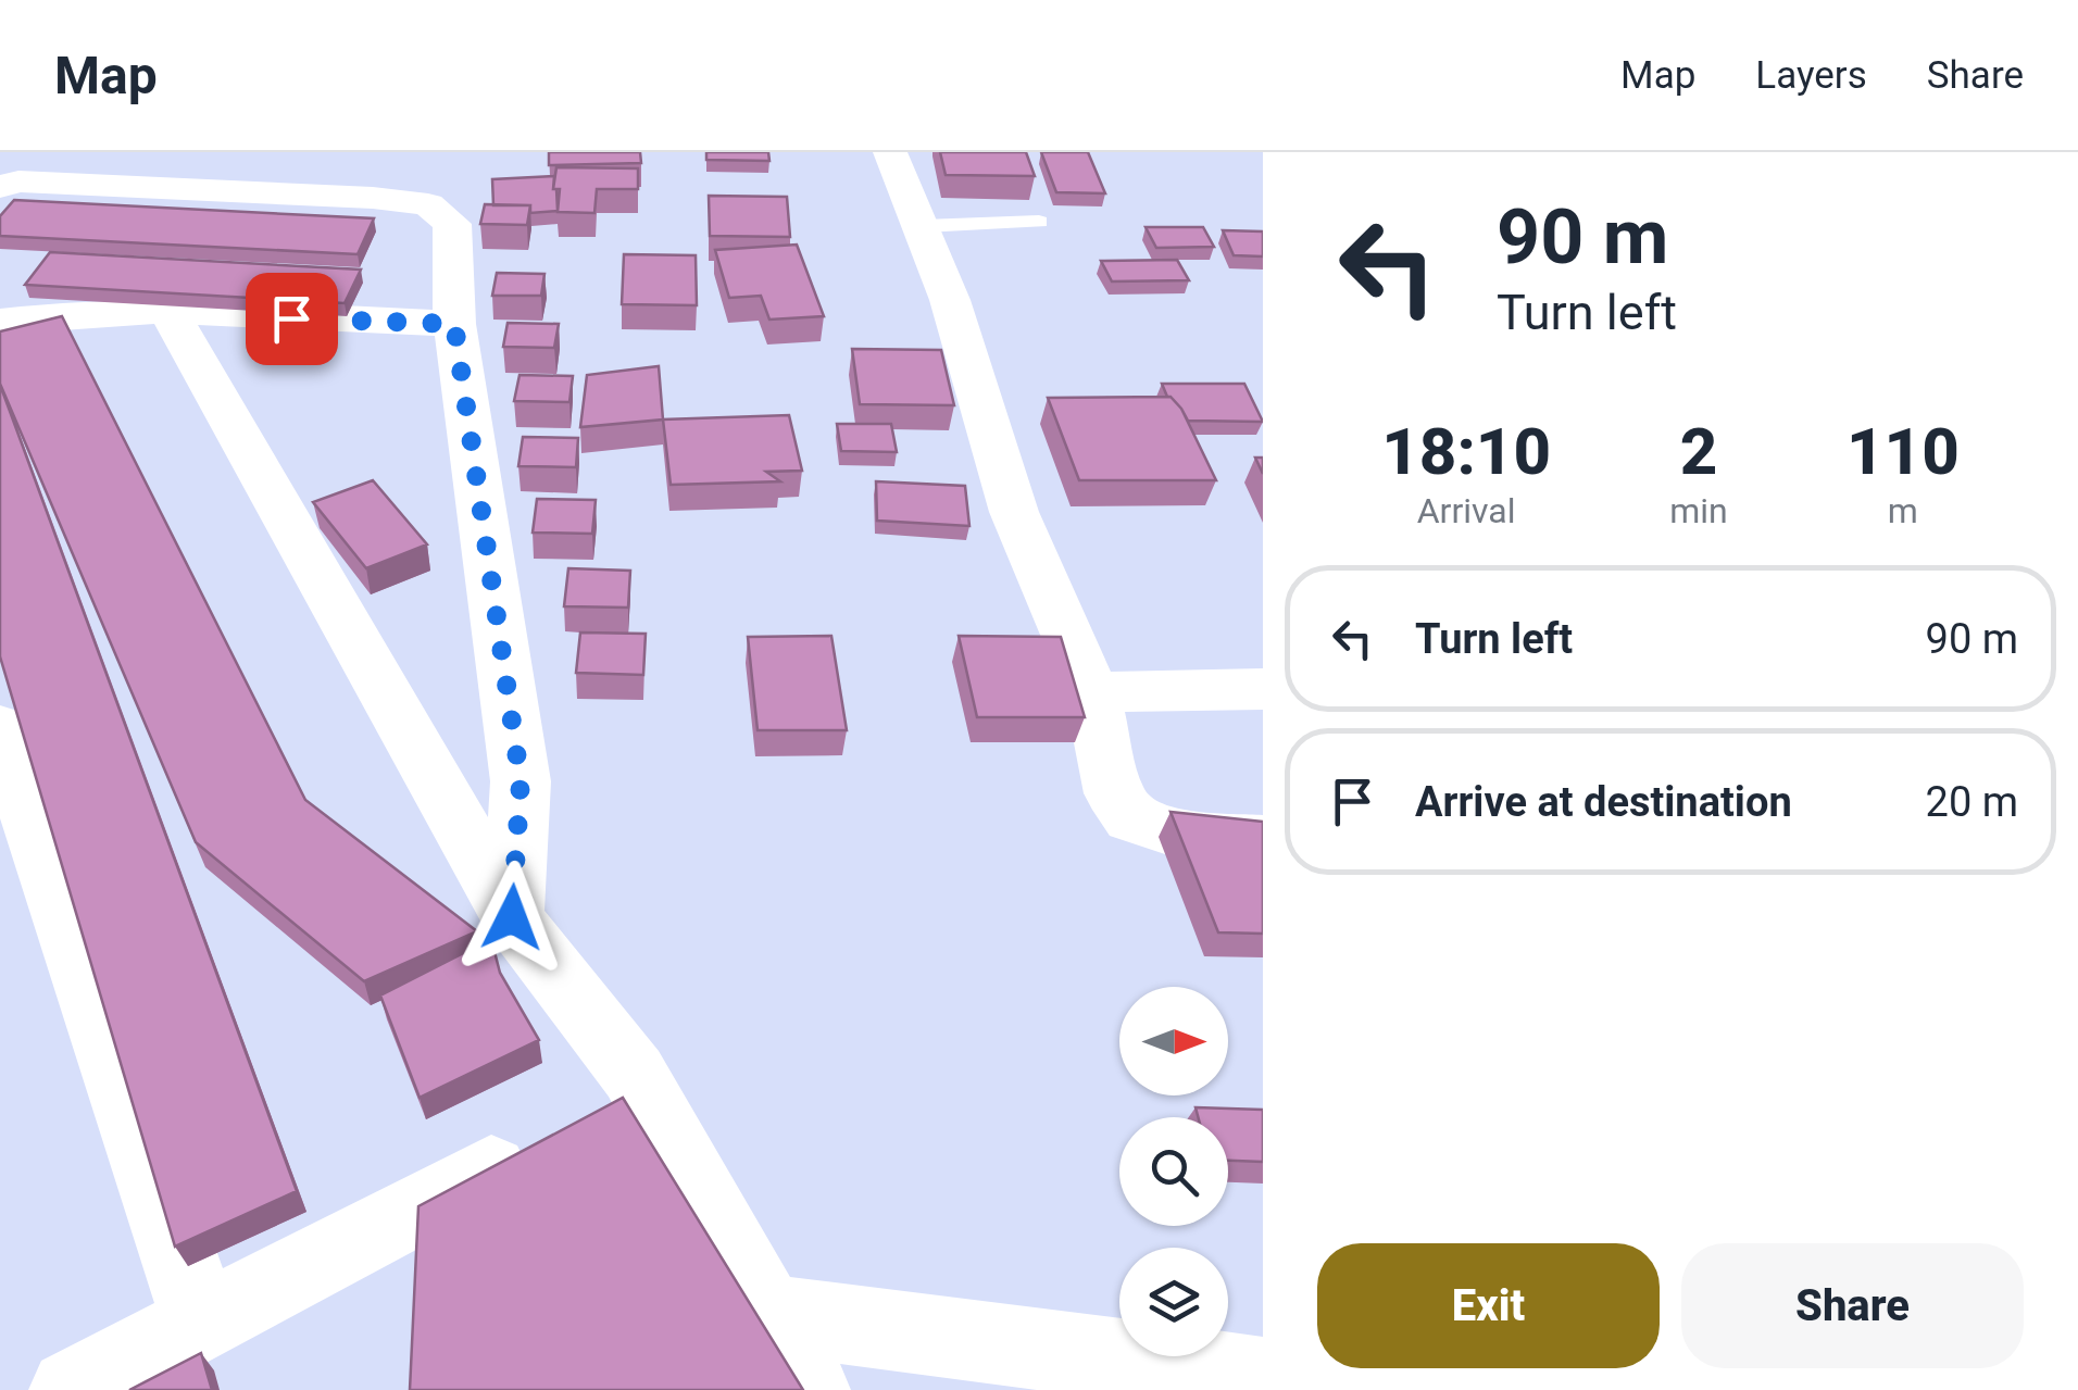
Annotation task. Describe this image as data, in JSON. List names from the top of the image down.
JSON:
{
  "north": "right",
  "page": {
    "header": "Map",
    "nav": ["Map", "Layers", "Share"],
    "turn": ["90 m", "Turn left"],
    "eta": [
      "18:10",
      "Arrival",
      "2",
      "min",
      "110",
      "m"
    ],
    "list": [
      {
        "name": "Turn left",
        "value": "90 m"
      },
      {
        "name": "Arrive at destination",
        "value": "20 m"
      }
    ],
    "buttons": ["Exit", "Share"]
  }
}
